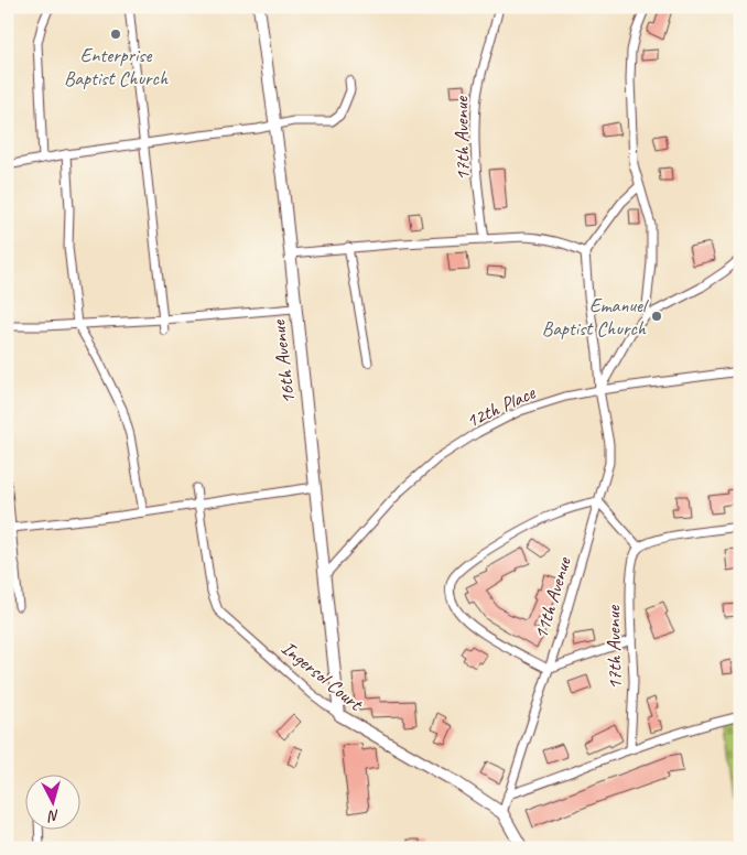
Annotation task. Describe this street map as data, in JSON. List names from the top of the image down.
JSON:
{
  "streets": {
    "street": [
      "17th Avenue",
      "16th Avenue",
      "12th Place",
      "11th Avenue",
      "Ingersol Court"
    ]
  },
  "crossings": [
    ["16th Avenue", "12th Place"],
    ["16th Avenue", "Ingersol Court"],
    ["12th Place", "11th Avenue"],
    ["11th Avenue", "Ingersol Court"]
  ],
  "places": ["Enterprise Baptist Church", "Emanuel Baptist Church"],
  "north": "bottom"
}
